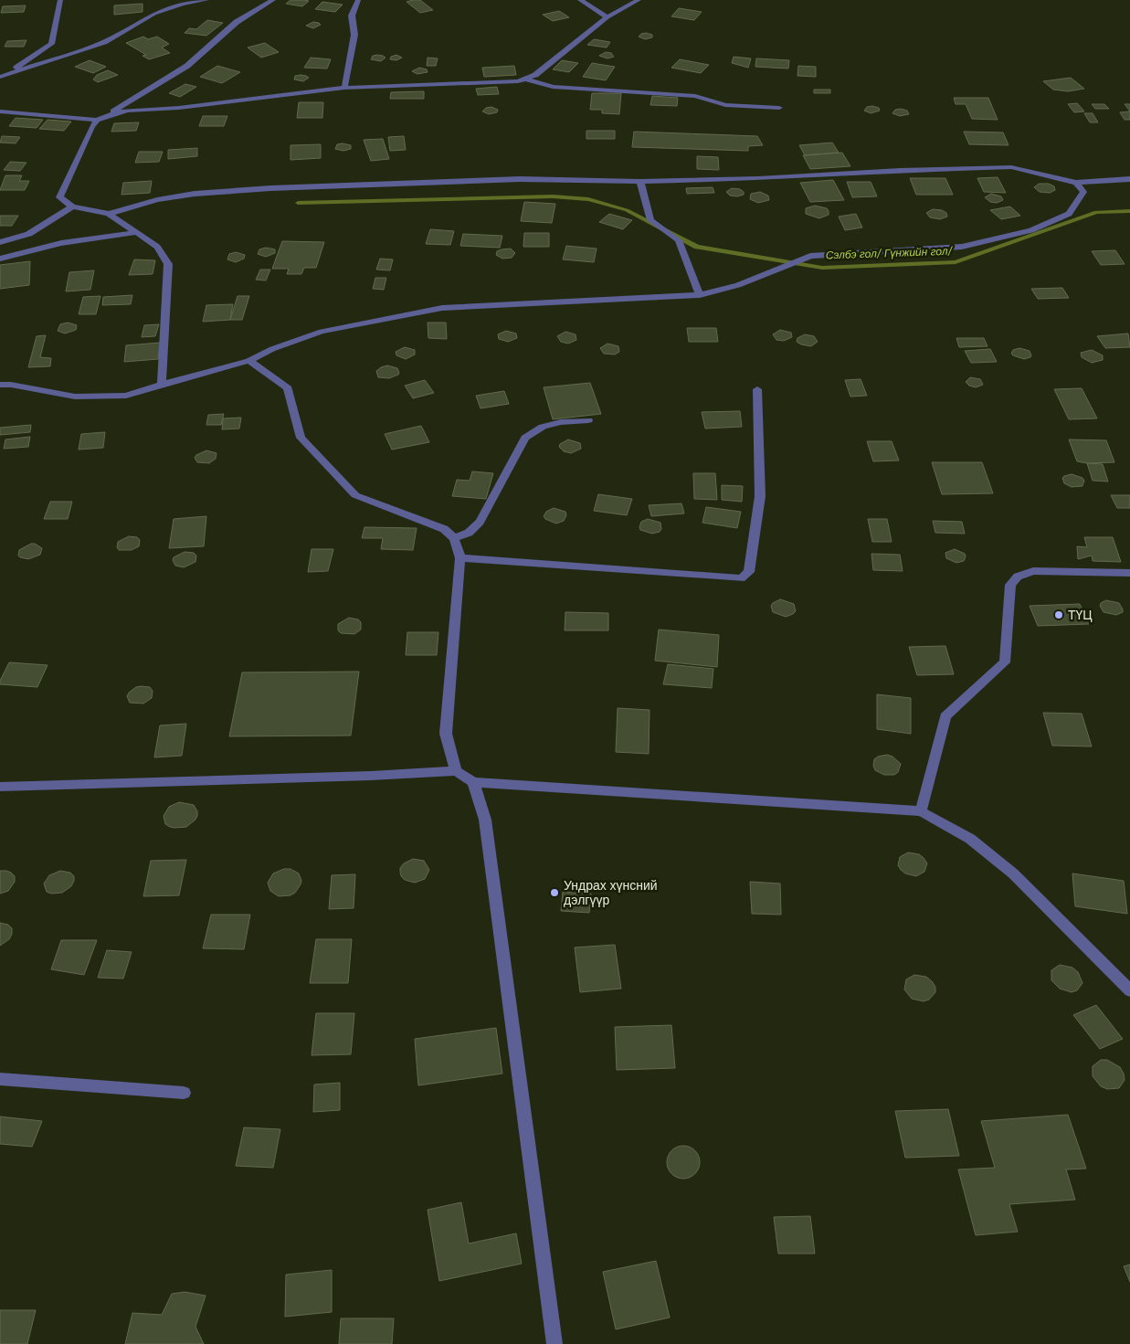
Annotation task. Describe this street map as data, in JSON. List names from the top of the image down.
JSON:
{
  "water": ["Сэлбэ гол/ Гүнжийн гол/"],
  "places": ["ТҮЦ", "Ундрах хүнсний дэлгүүр"]
}
